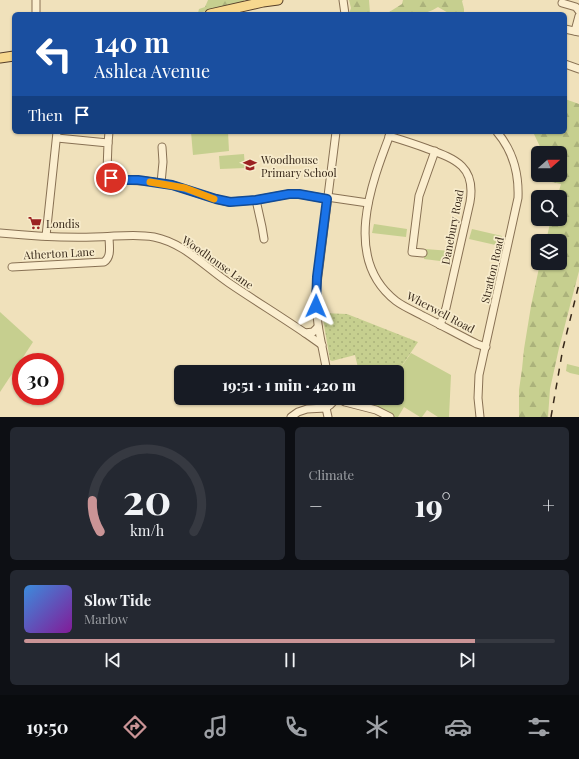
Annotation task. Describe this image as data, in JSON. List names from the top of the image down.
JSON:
{
  "streets": {
    "street": [
      "Danebury Road",
      "Atherton Lane",
      "Woodhouse Lane",
      "Stratton Road",
      "Wherwell Road"
    ]
  },
  "crossings": [
    ["Danebury Road", "Wherwell Road"],
    ["Atherton Lane", "Woodhouse Lane"],
    ["Stratton Road", "Wherwell Road"]
  ],
  "places": {
    "school or university": ["Woodhouse Primary School"],
    "supermarket": ["Londis"]
  },
  "north": "right",
  "page": {
    "turn": ["140 m", "Ashlea Avenue"],
    "then": "Then",
    "limit": "30",
    "trip": "19:51 · 1 min · 420 m",
    "tile": "Climate",
    "heat": ["−", "19°", "+"],
    "song": ["Slow Tide", "Marlow"],
    "tabs": "19:50",
    "gauge": ["20", "km/h"]
  }
}
